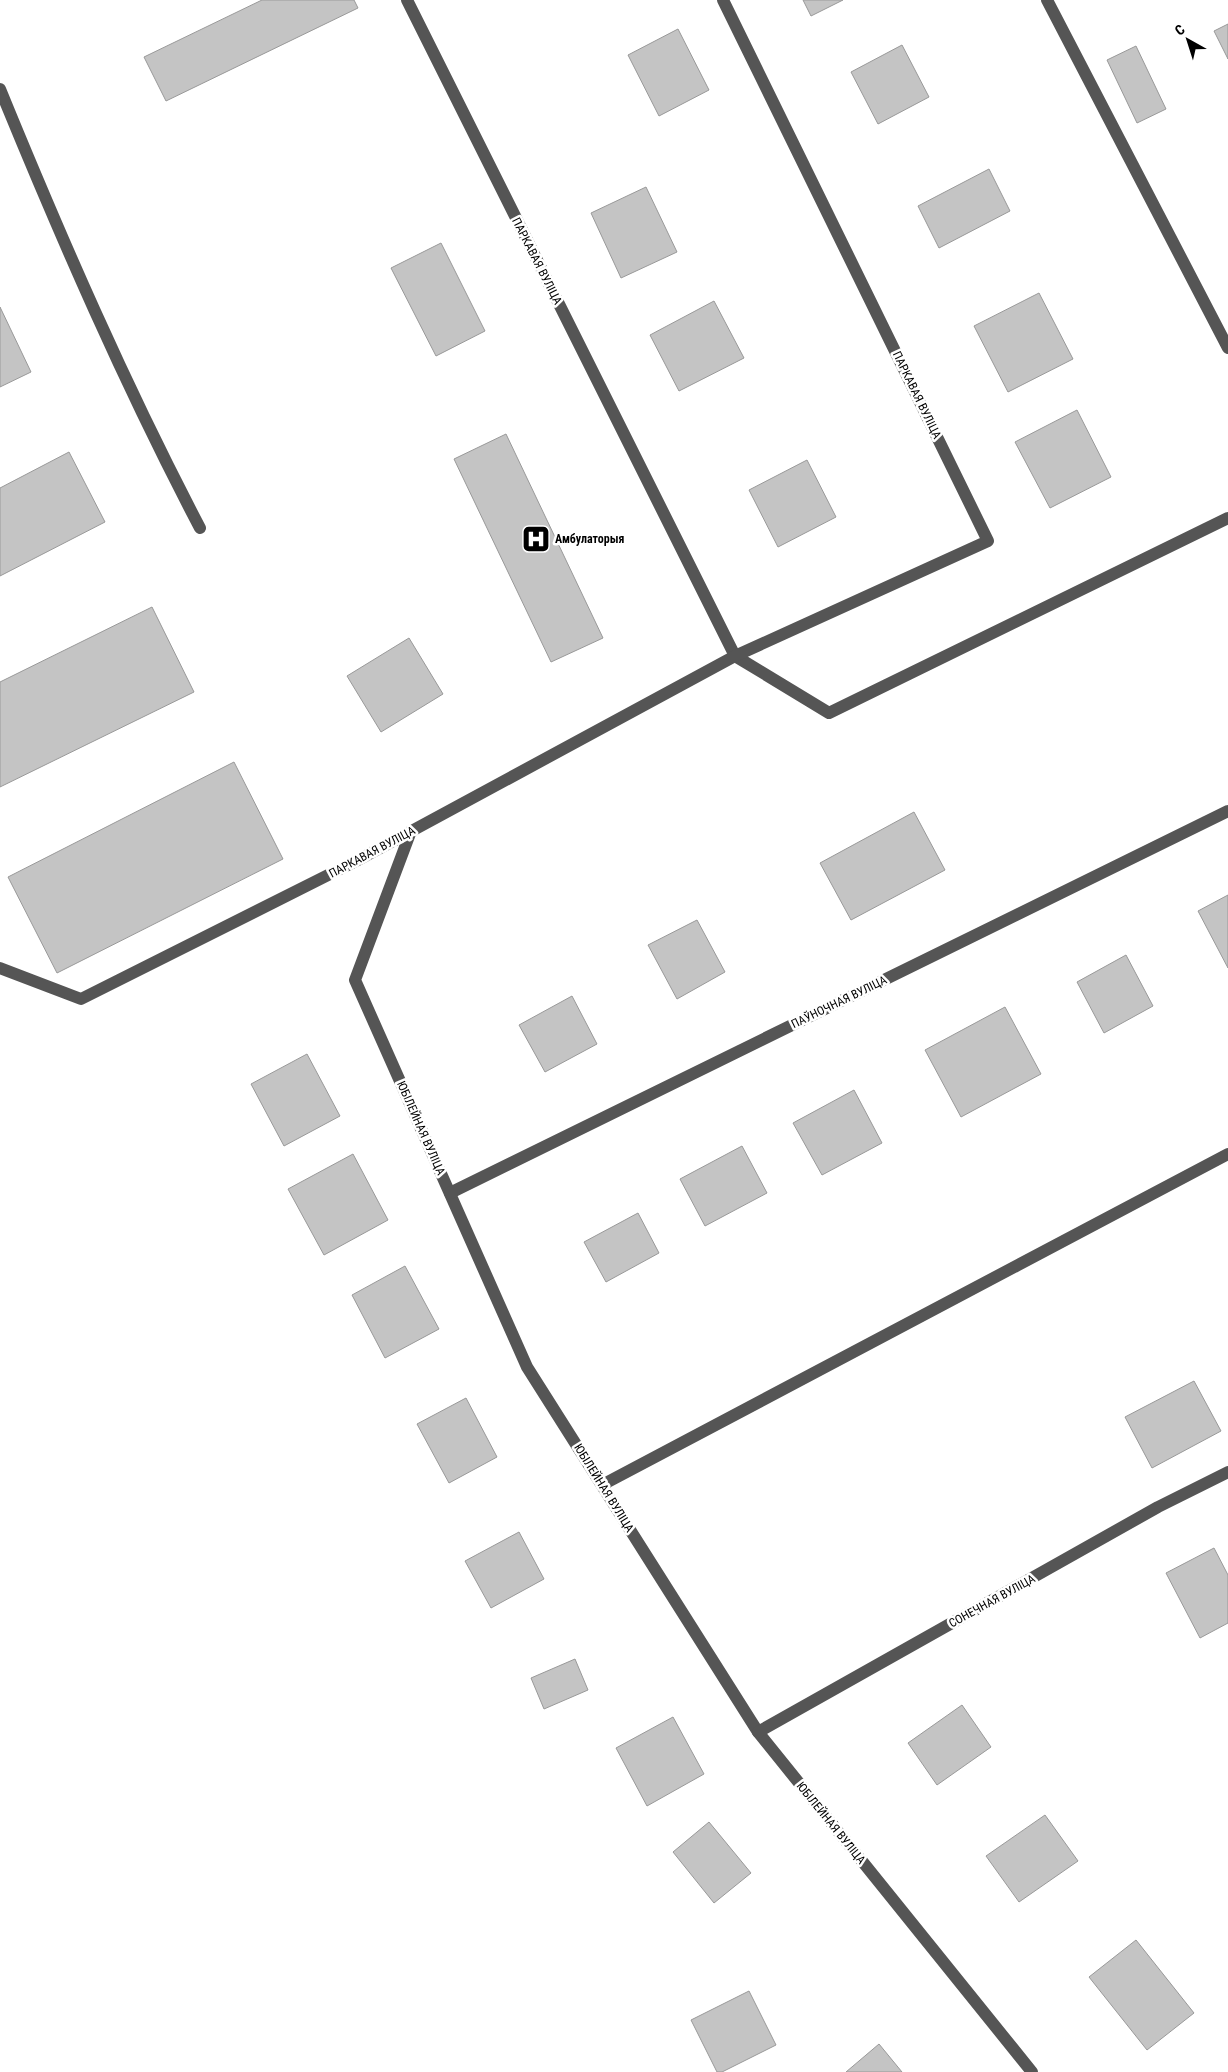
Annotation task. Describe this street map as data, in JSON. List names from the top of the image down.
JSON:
{
  "streets": {
    "street": [
      "ПАРКАВАЯ ВУЛІЦА",
      "ПАЎНОЧНАЯ ВУЛІЦА",
      "ЮБІЛЕЙНАЯ ВУЛІЦА",
      "СОНЕЧНАЯ ВУЛІЦА"
    ]
  },
  "crossings": [
    ["ПАРКАВАЯ ВУЛІЦА", "ЮБІЛЕЙНАЯ ВУЛІЦА"],
    ["ПАЎНОЧНАЯ ВУЛІЦА", "ЮБІЛЕЙНАЯ ВУЛІЦА"],
    ["ЮБІЛЕЙНАЯ ВУЛІЦА", "СОНЕЧНАЯ ВУЛІЦА"]
  ],
  "places": {
    "hospital": ["Амбулаторыя"]
  },
  "north": "top left"
}
